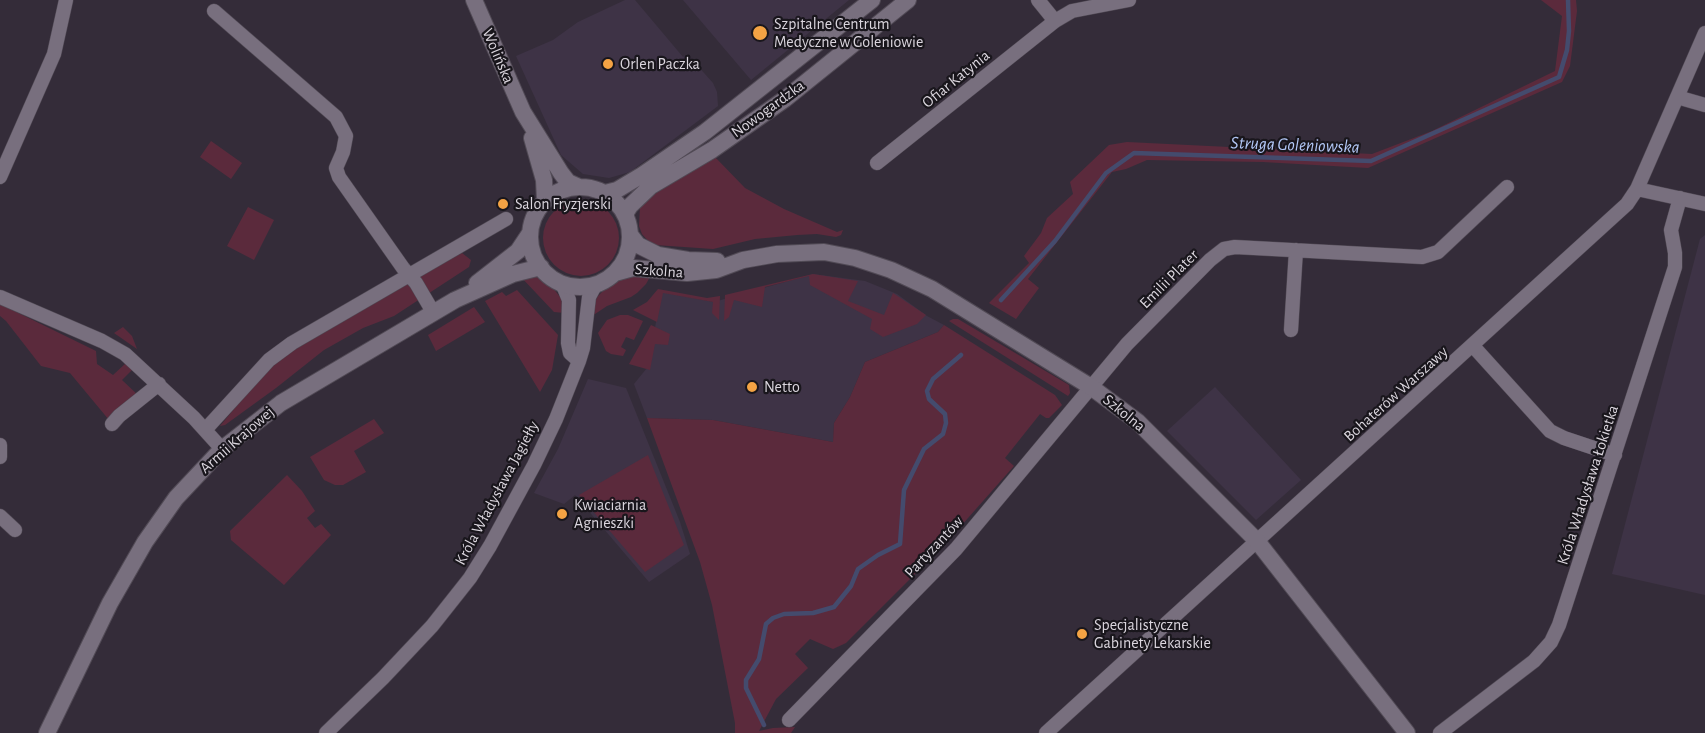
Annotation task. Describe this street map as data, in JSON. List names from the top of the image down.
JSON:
{
  "streets": {
    "street": [
      "Wolińska",
      "Ofiar Katynia",
      "Nowogardzka",
      "Szkolna",
      "Emilii Plater",
      "Bohaterów Warszawy",
      "Armii Krajowej",
      "Króla Władysława Łokietka",
      "Króla Władysława Jagiełły",
      "Partyzantów"
    ]
  },
  "crossings": [
    ["Wolińska", "Nowogardzka"],
    ["Wolińska", "Szkolna"],
    ["Wolińska", "Armii Krajowej"],
    ["Wolińska", "Króla Władysława Jagiełły"],
    ["Nowogardzka", "Szkolna"],
    ["Nowogardzka", "Armii Krajowej"],
    ["Nowogardzka", "Króla Władysława Jagiełły"],
    ["Szkolna", "Emilii Plater"],
    ["Szkolna", "Bohaterów Warszawy"],
    ["Szkolna", "Armii Krajowej"],
    ["Szkolna", "Króla Władysława Jagiełły"],
    ["Szkolna", "Partyzantów"],
    ["Emilii Plater", "Partyzantów"],
    ["Armii Krajowej", "Króla Władysława Jagiełły"]
  ],
  "water": ["Struga Goleniowska"],
  "places": [
    "Szpitalne Centrum Medyczne w Goleniowie",
    "Orlen Paczka",
    "Salon Fryzjerski",
    "Netto",
    "Kwiaciarnia Agnieszki",
    "Specjalistyczne Gabinety Lekarskie"
  ]
}
